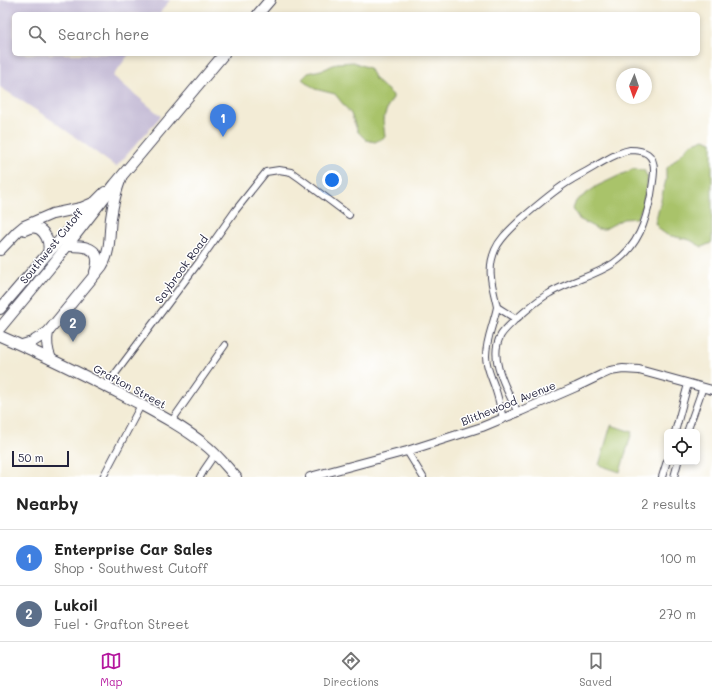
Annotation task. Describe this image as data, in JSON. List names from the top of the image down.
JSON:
{
  "streets": {
    "main road": ["Southwest Cutoff", "Grafton Street"],
    "street": ["Saybrook Road", "Blithewood Avenue"]
  },
  "crossings": [
    ["Saybrook Road", "Grafton Street"]
  ],
  "scale_bar": "50 m",
  "north": "bottom",
  "page": {
    "search": "Search here",
    "pins": ["1", "2"],
    "scale": "50 m",
    "heading": ["Nearby", "2 results"],
    "list": [
      {
        "mark": "1",
        "name": "Enterprise Car Sales",
        "note": "Shop · Southwest Cutoff",
        "value": "100 m"
      },
      {
        "mark": "2",
        "name": "Lukoil",
        "note": "Fuel · Grafton Street",
        "value": "270 m"
      }
    ],
    "nav": ["Map", "Directions", "Saved"]
  }
}
